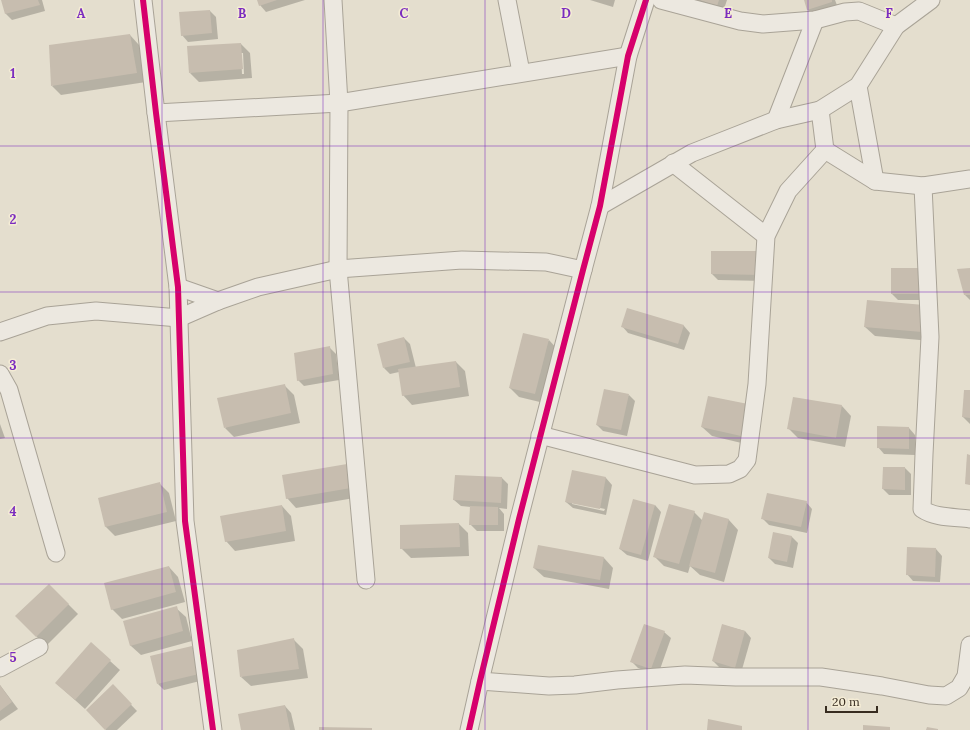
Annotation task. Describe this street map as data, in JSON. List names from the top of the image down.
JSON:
{
  "scale_bar": "20 m",
  "grid": {
    "columns": [
      "A",
      "B",
      "C",
      "D",
      "E",
      "F"
    ],
    "rows": [
      "1",
      "2",
      "3",
      "4",
      "5"
    ]
  }
}
